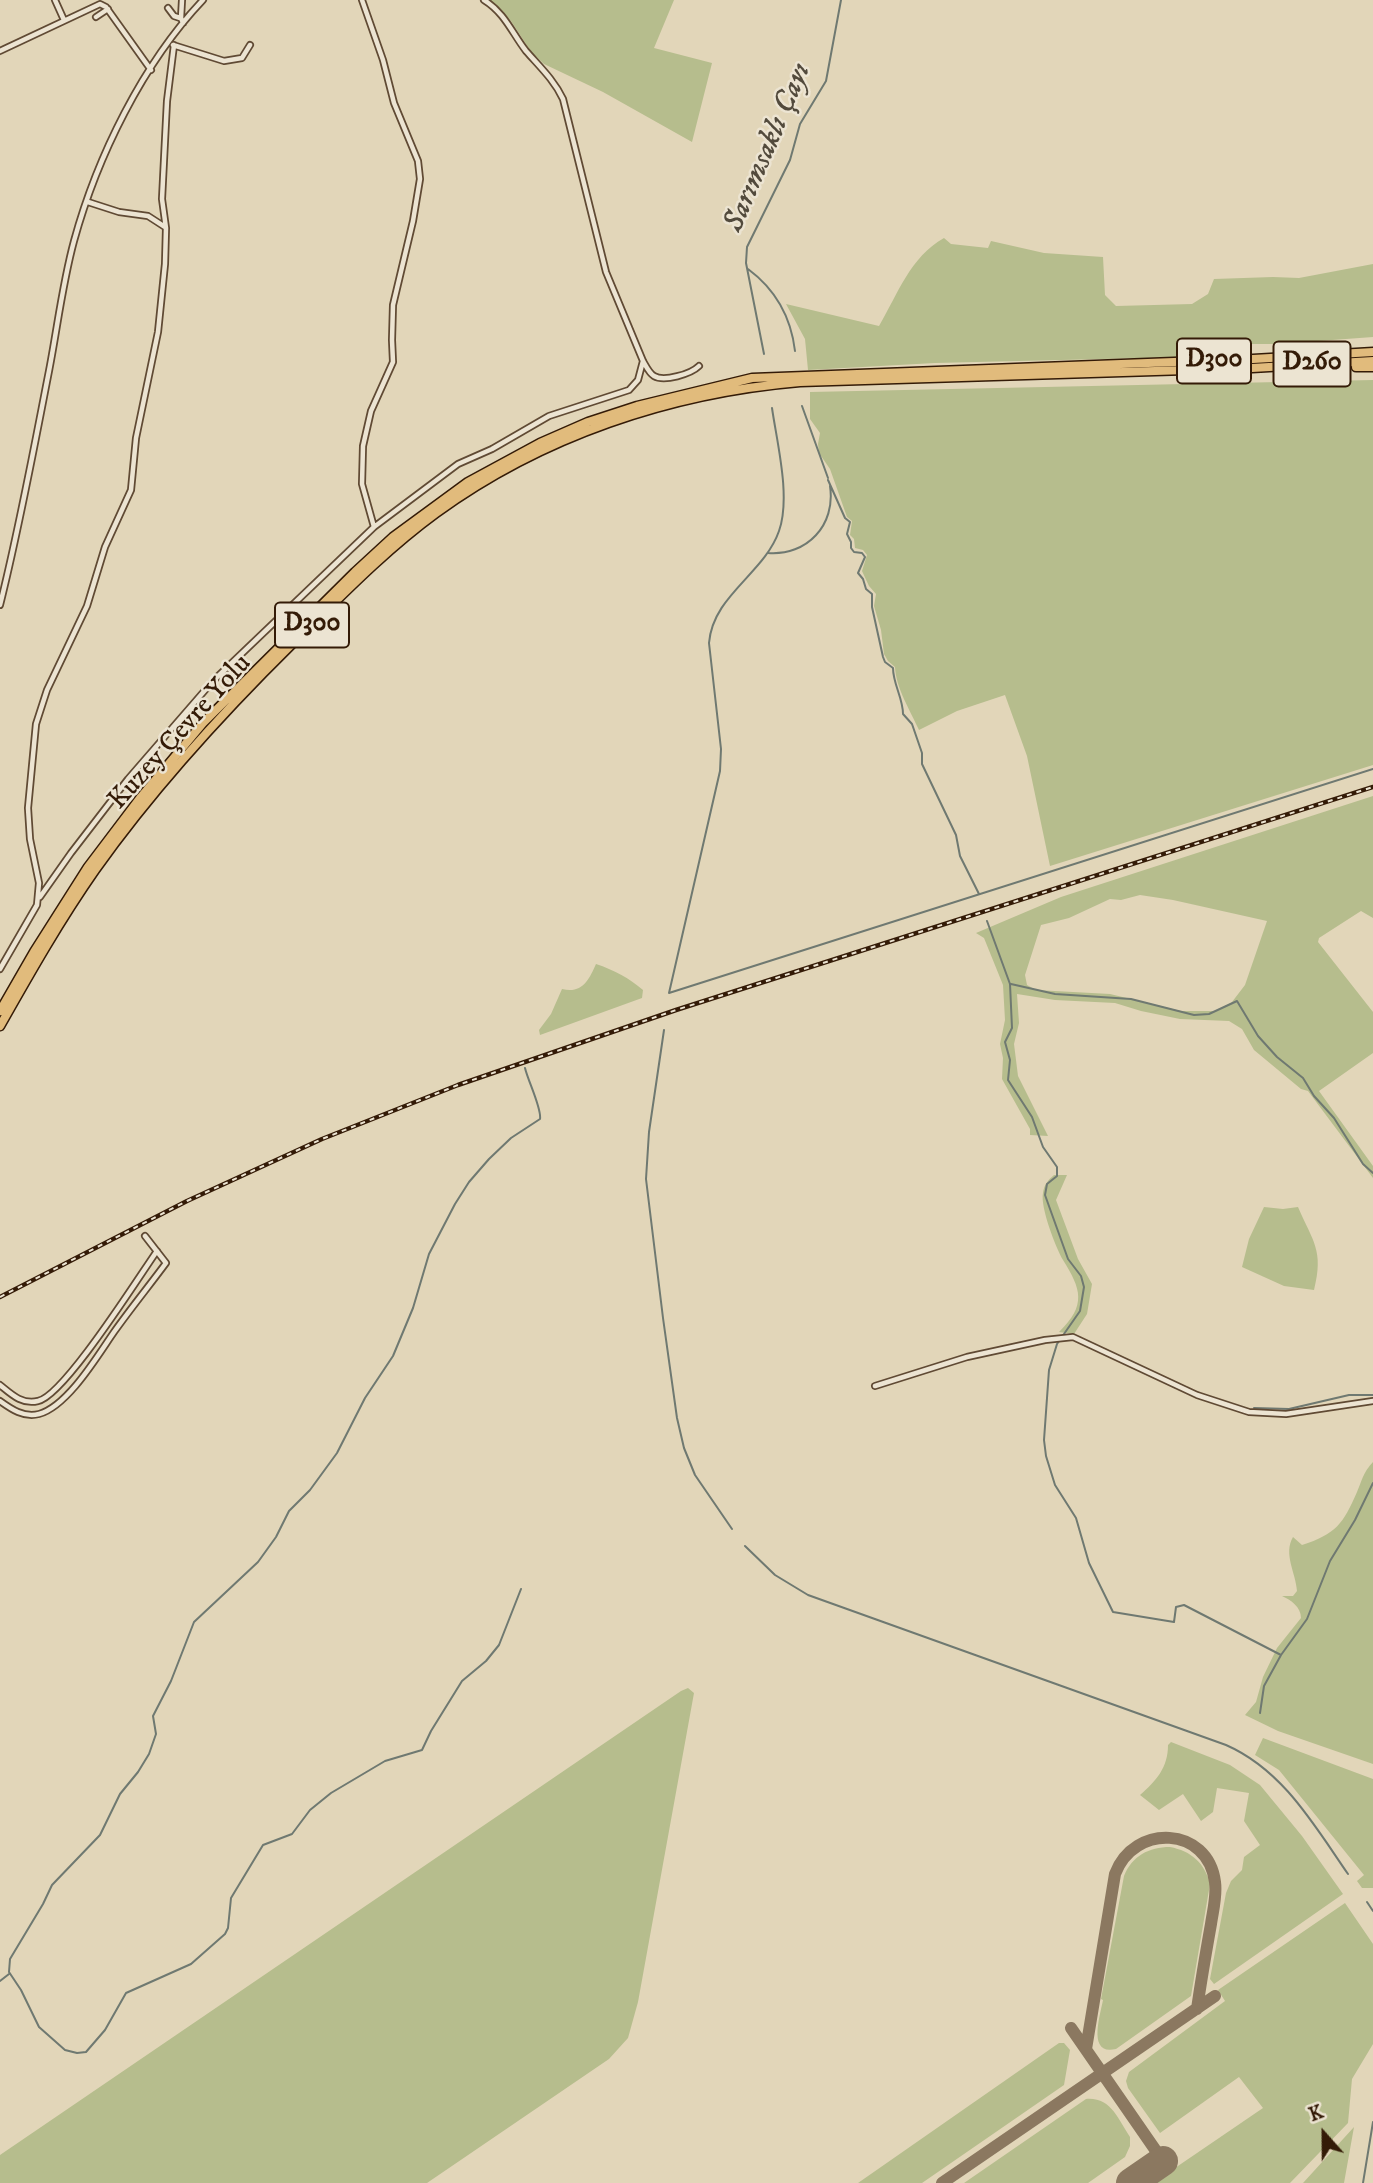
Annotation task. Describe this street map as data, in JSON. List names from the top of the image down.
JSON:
{
  "streets": {
    "highway": ["D300", "D260", "Kuzey Çevre Yolu"]
  },
  "crossings": [
    ["D300", "D260"],
    ["D300", "Kuzey Çevre Yolu"]
  ],
  "water": ["Sarımsaklı Çayı"],
  "north": "top"
}
